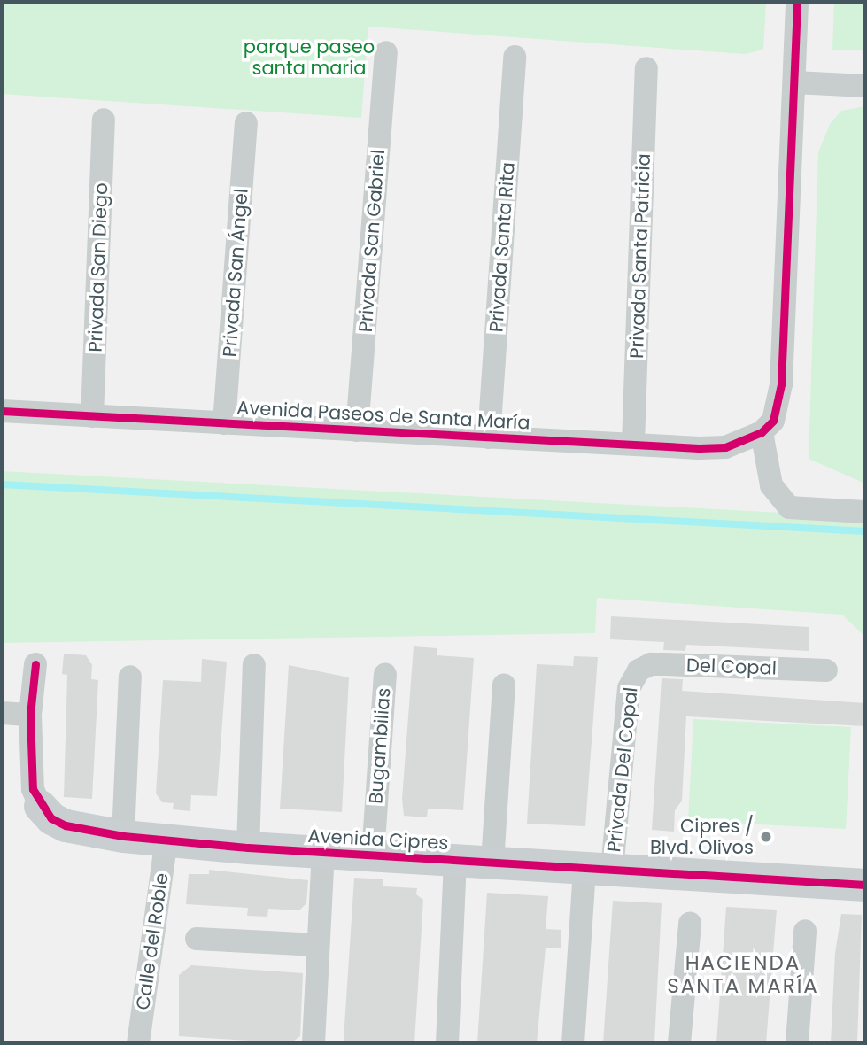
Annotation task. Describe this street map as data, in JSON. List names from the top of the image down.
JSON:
{
  "streets": {
    "street": [
      "Privada San Gabriel",
      "Privada Santa Rita",
      "Privada Santa Patricia",
      "Privada San Diego",
      "Privada San Ángel",
      "Avenida Paseos de Santa María",
      "Del Copal",
      "Bugambilias",
      "Privada Del Copal",
      "Avenida Cipres",
      "Calle del Roble"
    ]
  },
  "crossings": [
    ["Privada San Gabriel", "Avenida Paseos de Santa María"],
    ["Privada Santa Rita", "Avenida Paseos de Santa María"],
    ["Privada Santa Patricia", "Avenida Paseos de Santa María"],
    ["Privada San Diego", "Avenida Paseos de Santa María"],
    ["Privada San Ángel", "Avenida Paseos de Santa María"],
    ["Del Copal", "Privada Del Copal"],
    ["Bugambilias", "Avenida Cipres"],
    ["Privada Del Copal", "Avenida Cipres"],
    ["Avenida Cipres", "Calle del Roble"]
  ],
  "districts": ["HACIENDA SANTA MARÍA"],
  "parks": ["parque paseo santa maria"],
  "places": ["Cipres / Blvd. Olivos"]
}
